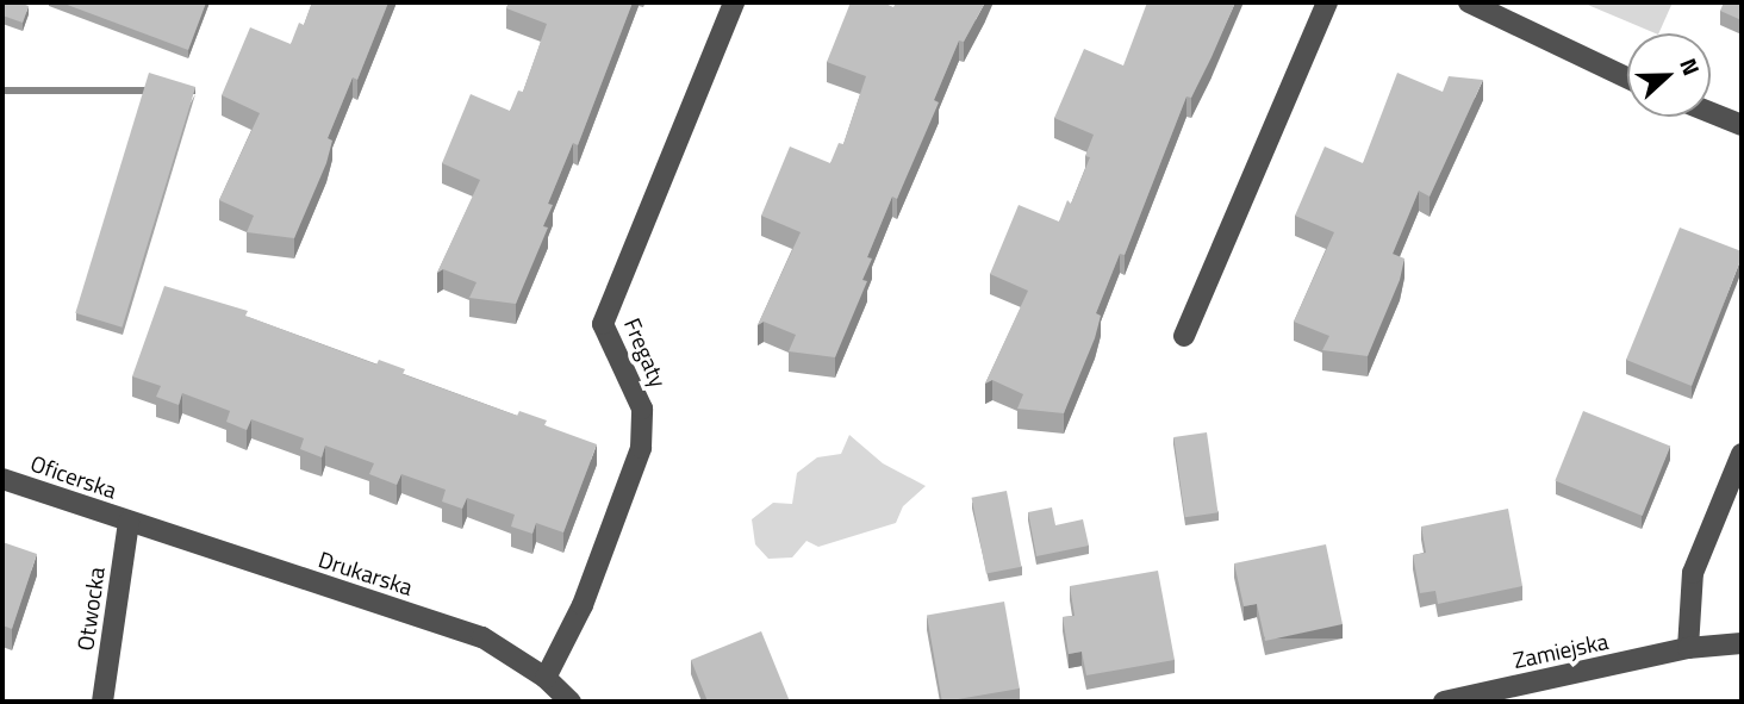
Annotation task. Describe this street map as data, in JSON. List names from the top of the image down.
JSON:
{
  "streets": {
    "street": [
      "Fregaty",
      "Oficerska",
      "Drukarska",
      "Otwocka",
      "Zamiejska"
    ]
  },
  "crossings": [
    ["Fregaty", "Drukarska"],
    ["Oficerska", "Drukarska"],
    ["Oficerska", "Otwocka"],
    ["Drukarska", "Otwocka"]
  ],
  "north": "right"
}
